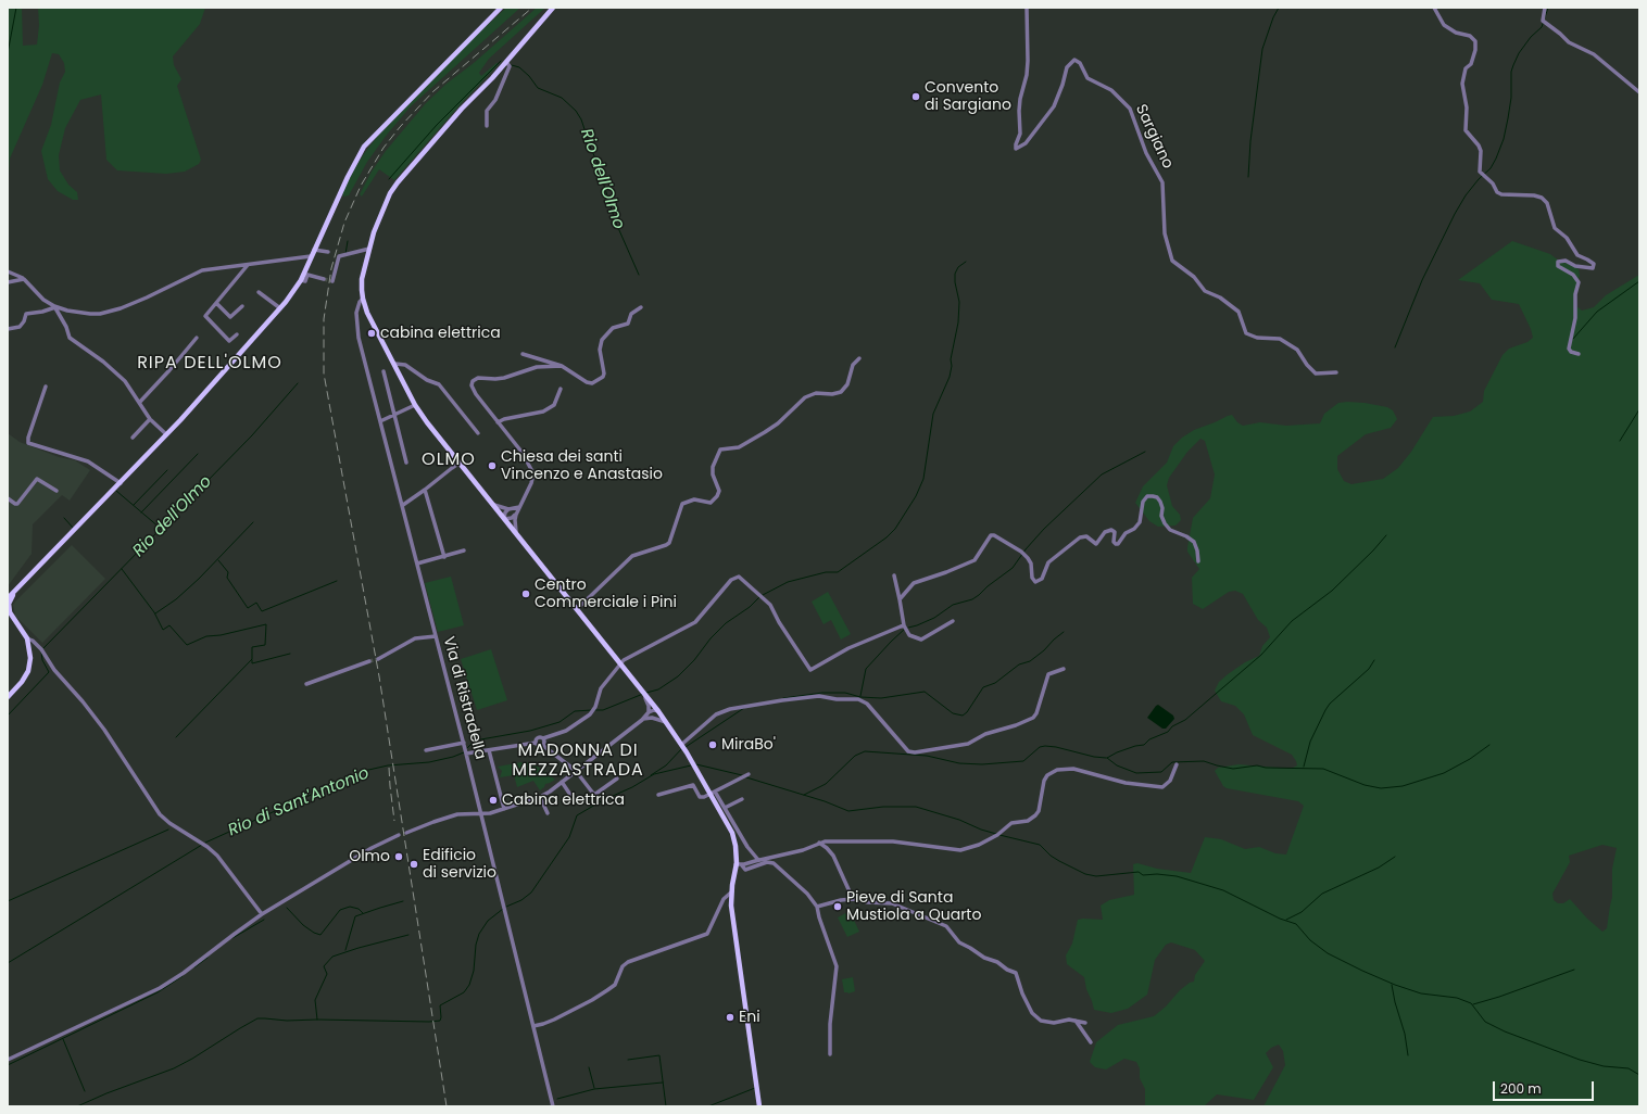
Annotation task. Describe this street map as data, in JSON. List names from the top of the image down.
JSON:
{
  "streets": {
    "street": ["Sargiano", "Via di Ristradella"]
  },
  "districts": ["RIPA DELL'OLMO", "OLMO", "MADONNA DI MEZZASTRADA"],
  "water": ["Rio dell'Olmo", "Rio di Sant'Antonio"],
  "places": [
    "Convento di Sargiano",
    "cabina elettrica",
    "Chiesa dei santi Vincenzo e Anastasio",
    "Centro Commerciale i Pini",
    "MiraBo'",
    "Cabina elettrica",
    "Olmo",
    "Edificio di servizio",
    "Pieve di Santa Mustiola a Quarto",
    "Eni"
  ],
  "scale_bar": "200 m"
}
